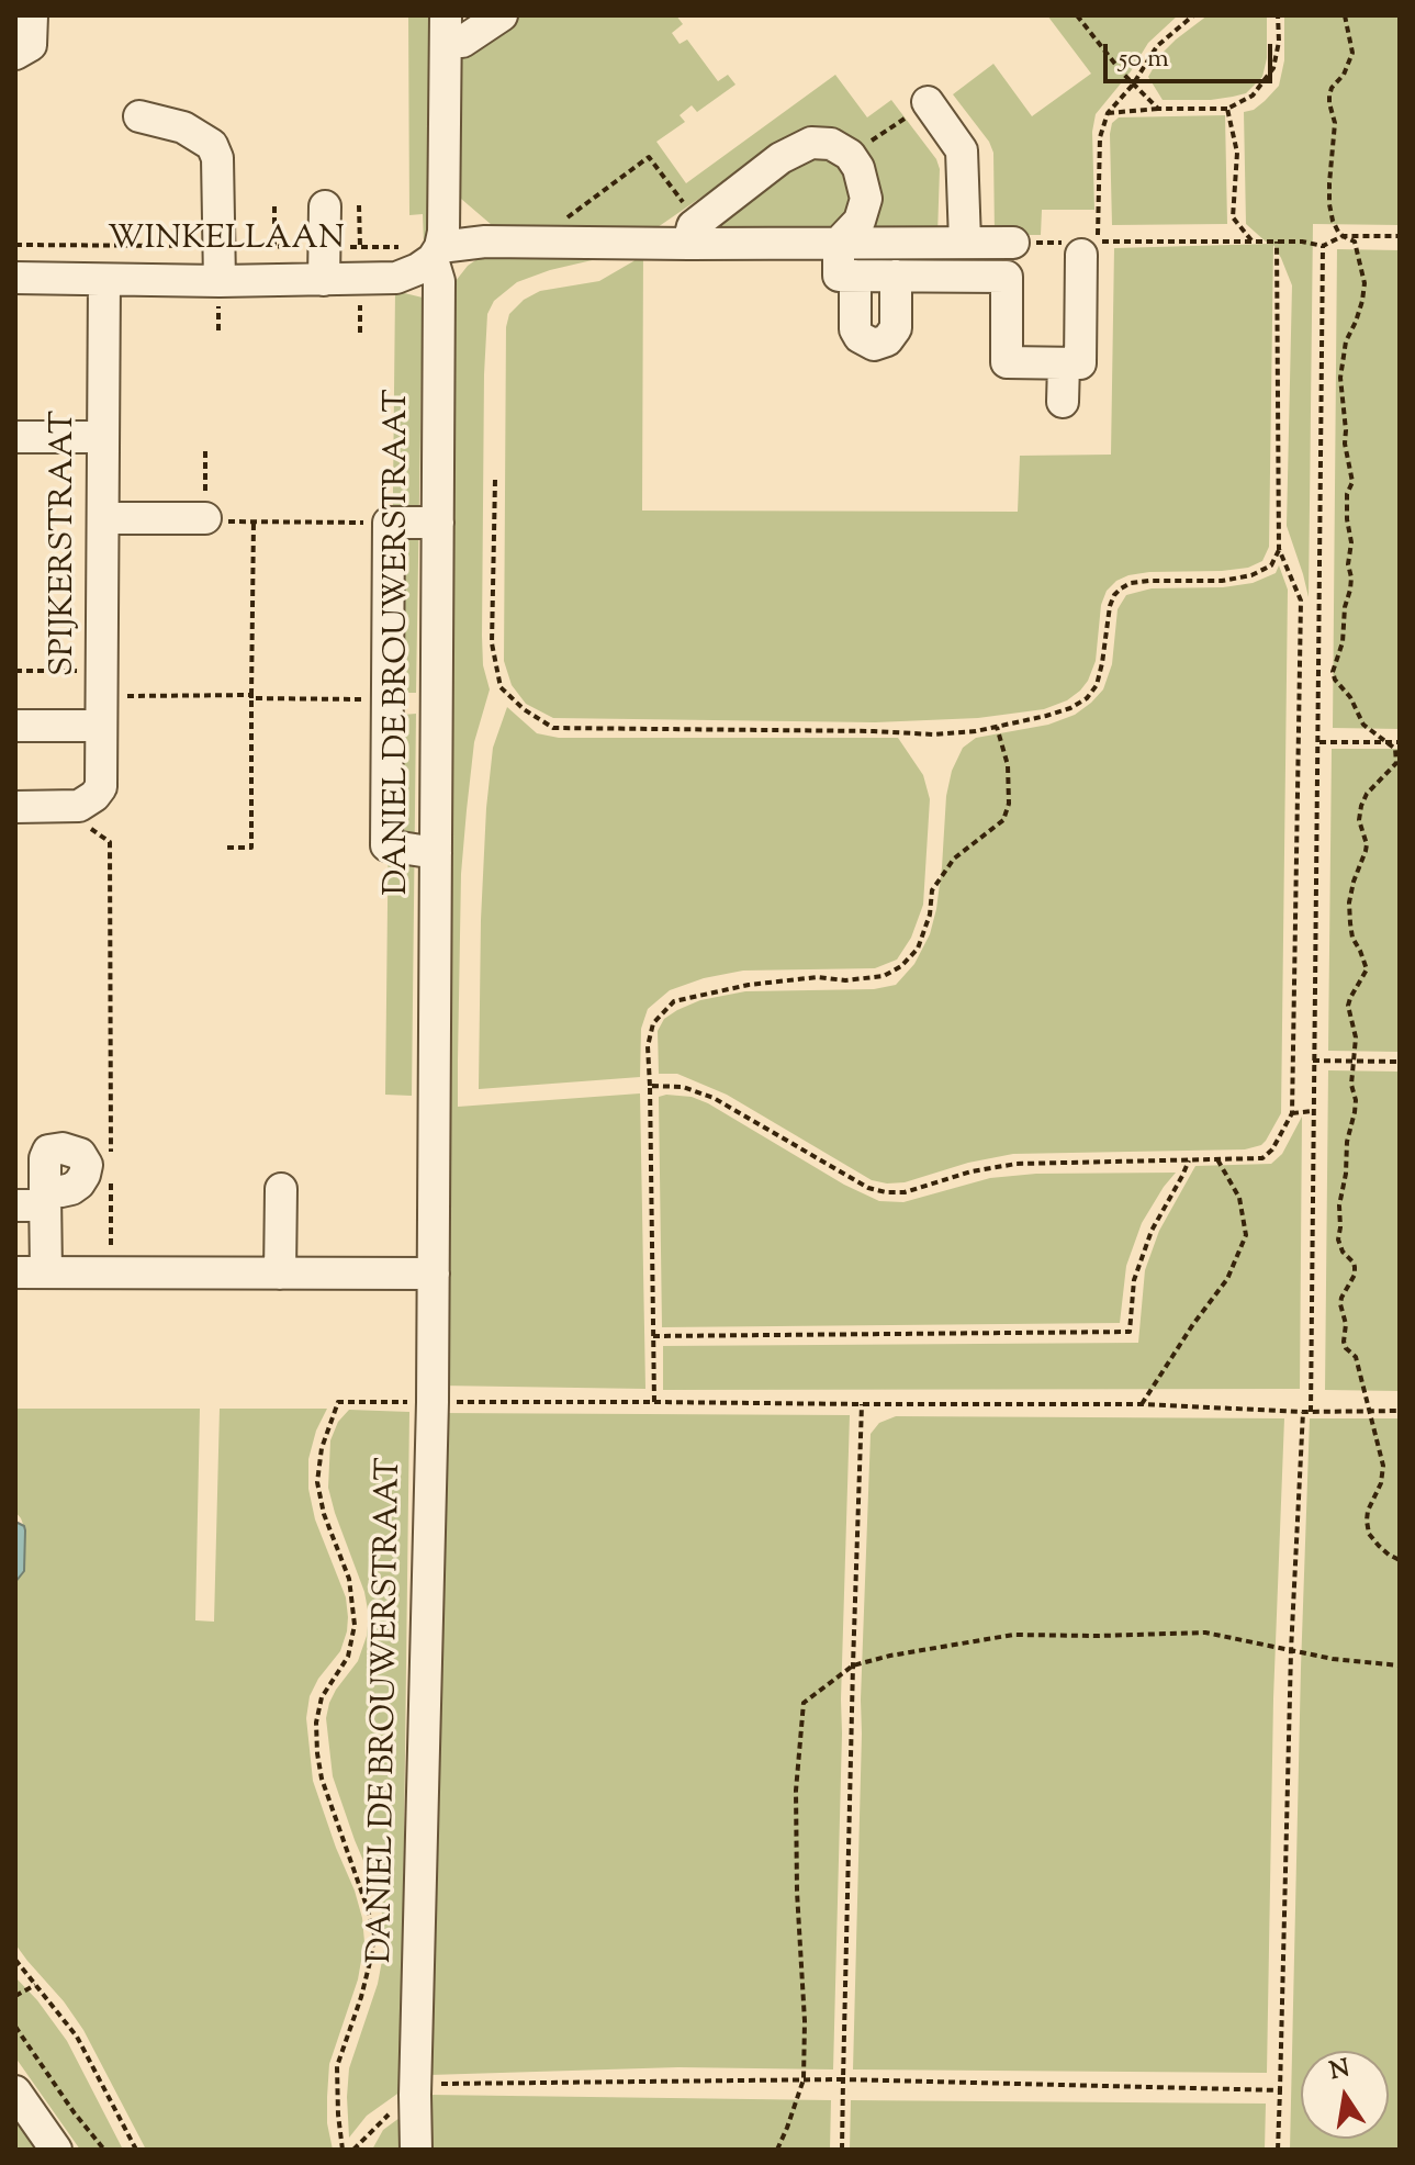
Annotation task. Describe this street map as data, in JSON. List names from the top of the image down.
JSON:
{
  "streets": {
    "street": ["WINKELLAAN", "SPIJKERSTRAAT", "DANIEL DE BROUWERSTRAAT"]
  },
  "crossings": [
    ["WINKELLAAN", "SPIJKERSTRAAT"],
    ["WINKELLAAN", "DANIEL DE BROUWERSTRAAT"]
  ],
  "scale_bar": "50 m",
  "north": "top"
}
